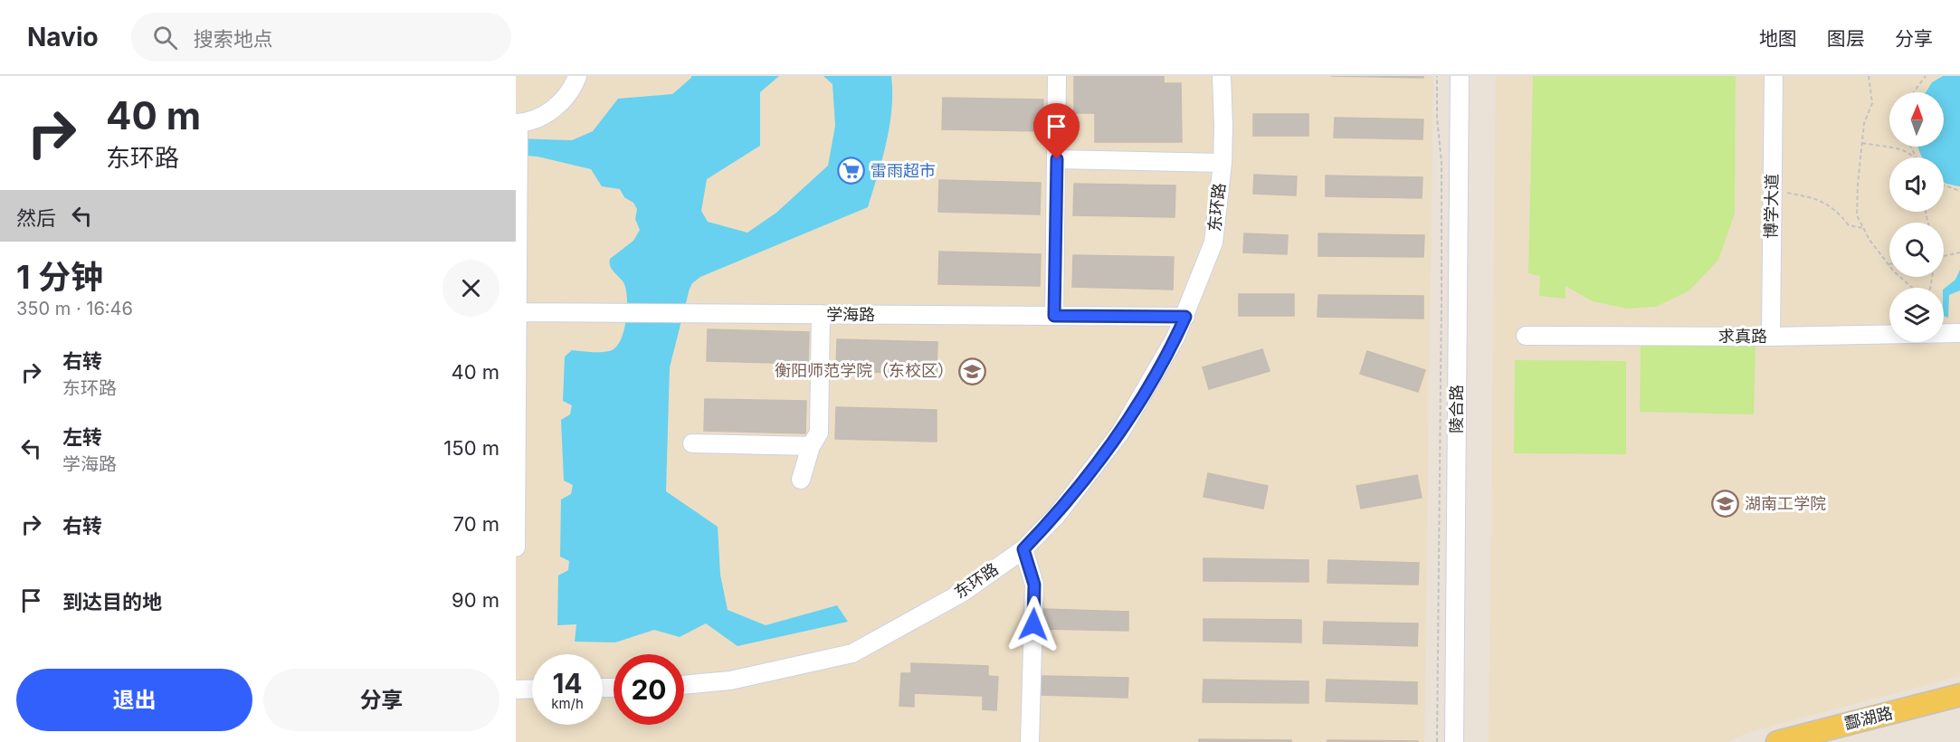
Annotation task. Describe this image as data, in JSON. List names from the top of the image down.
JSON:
{
  "streets": {
    "main road": ["酃湖路"],
    "street": [
      "博学大道",
      "东环路",
      "学海路",
      "求真路",
      "陵合路"
    ]
  },
  "crossings": [
    ["博学大道", "求真路"],
    ["东环路", "学海路"]
  ],
  "places": {
    "supermarket": ["雷雨超市"],
    "school or university": ["衡阳师范学院（东校区）", "湖南工学院"]
  },
  "north": "top",
  "page": {
    "header": "Navio",
    "search": "搜索地点",
    "nav": ["地图", "图层", "分享"],
    "turn": ["40 m", "东环路"],
    "then": "然后",
    "heading": ["1 分钟", "350 m · 16:46"],
    "list": [
      {
        "name": "右转",
        "note": "东环路",
        "value": "40 m"
      },
      {
        "name": "左转",
        "note": "学海路",
        "value": "150 m"
      },
      {
        "name": "右转",
        "value": "70 m"
      },
      {
        "name": "到达目的地",
        "value": "90 m"
      }
    ],
    "speed": "14 km/h",
    "limit": "20",
    "buttons": ["退出", "分享"]
  }
}
